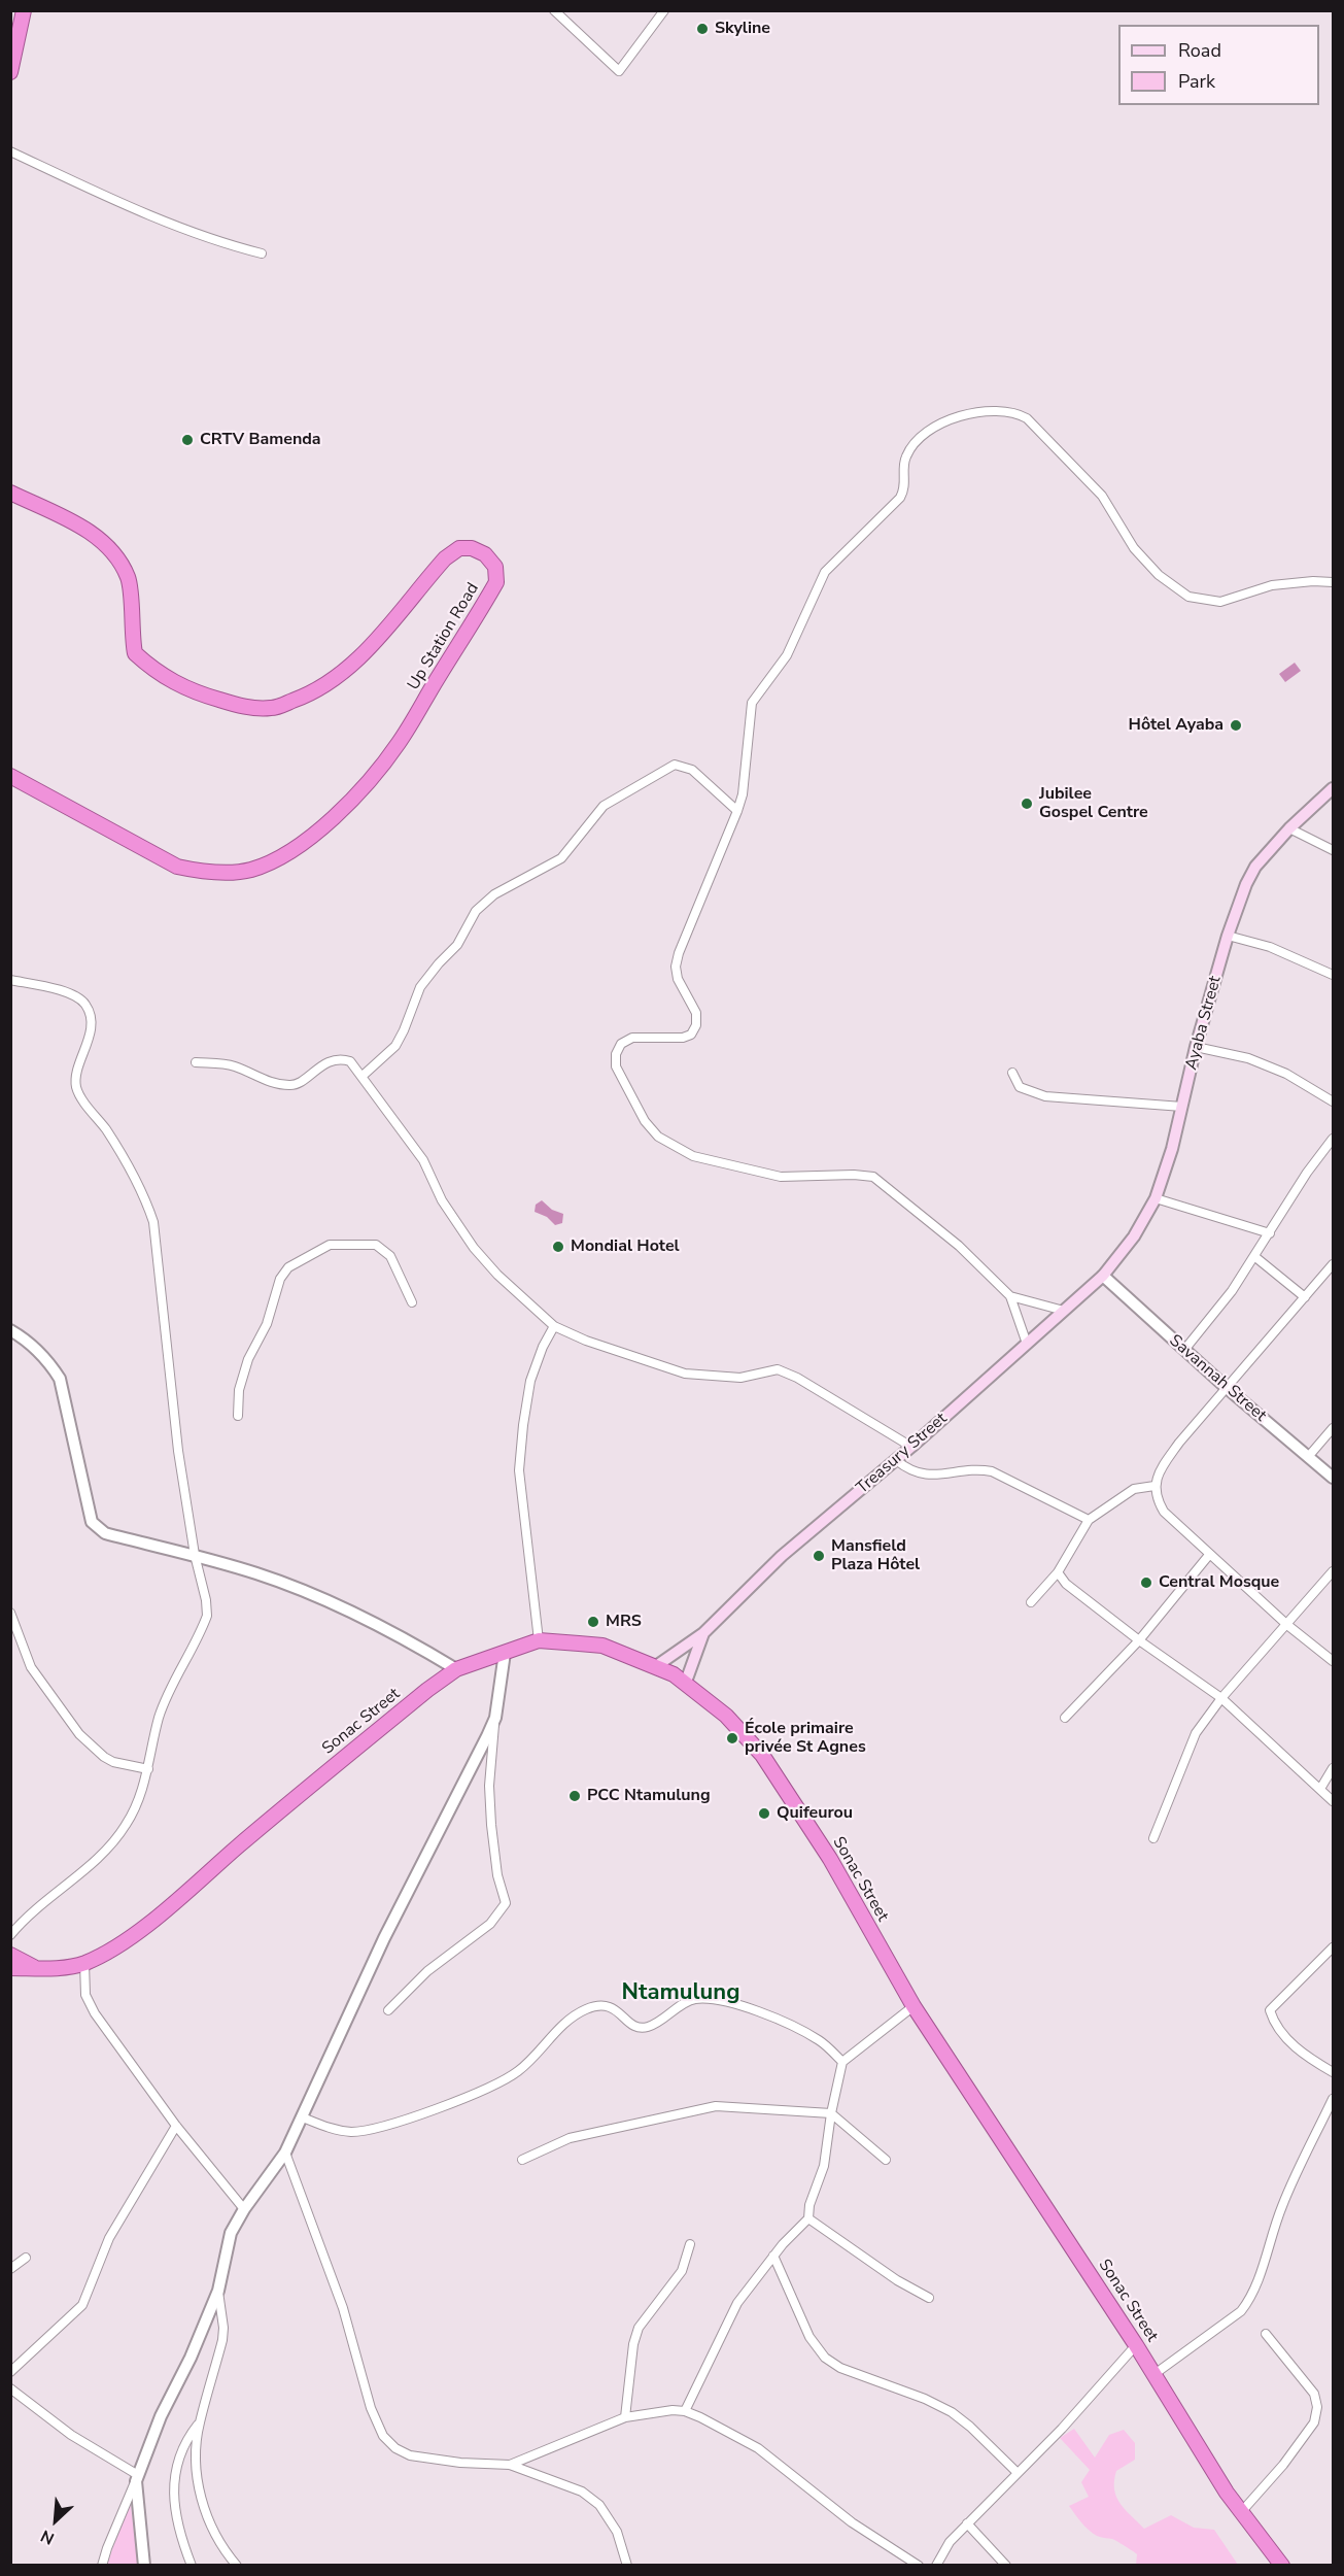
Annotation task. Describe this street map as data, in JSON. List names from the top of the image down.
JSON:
{
  "streets": {
    "highway": ["Up Station Road", "Sonac Street"],
    "main road": ["Ayaba Street", "Treasury Street"],
    "street": ["Savannah Street"]
  },
  "crossings": [
    ["Ayaba Street", "Savannah Street"],
    ["Ayaba Street", "Treasury Street"],
    ["Savannah Street", "Treasury Street"],
    ["Treasury Street", "Sonac Street"]
  ],
  "districts": ["Ntamulung"],
  "places": [
    "Skyline",
    "CRTV Bamenda",
    "Hôtel Ayaba",
    "Jubilee Gospel Centre",
    "Mondial Hotel",
    "Mansfield Plaza Hôtel",
    "Central Mosque",
    "MRS",
    "École primaire privée St Agnes",
    "PCC Ntamulung",
    "Quifeurou"
  ],
  "legend": ["Road", "Park"],
  "north": "bottom left"
}
